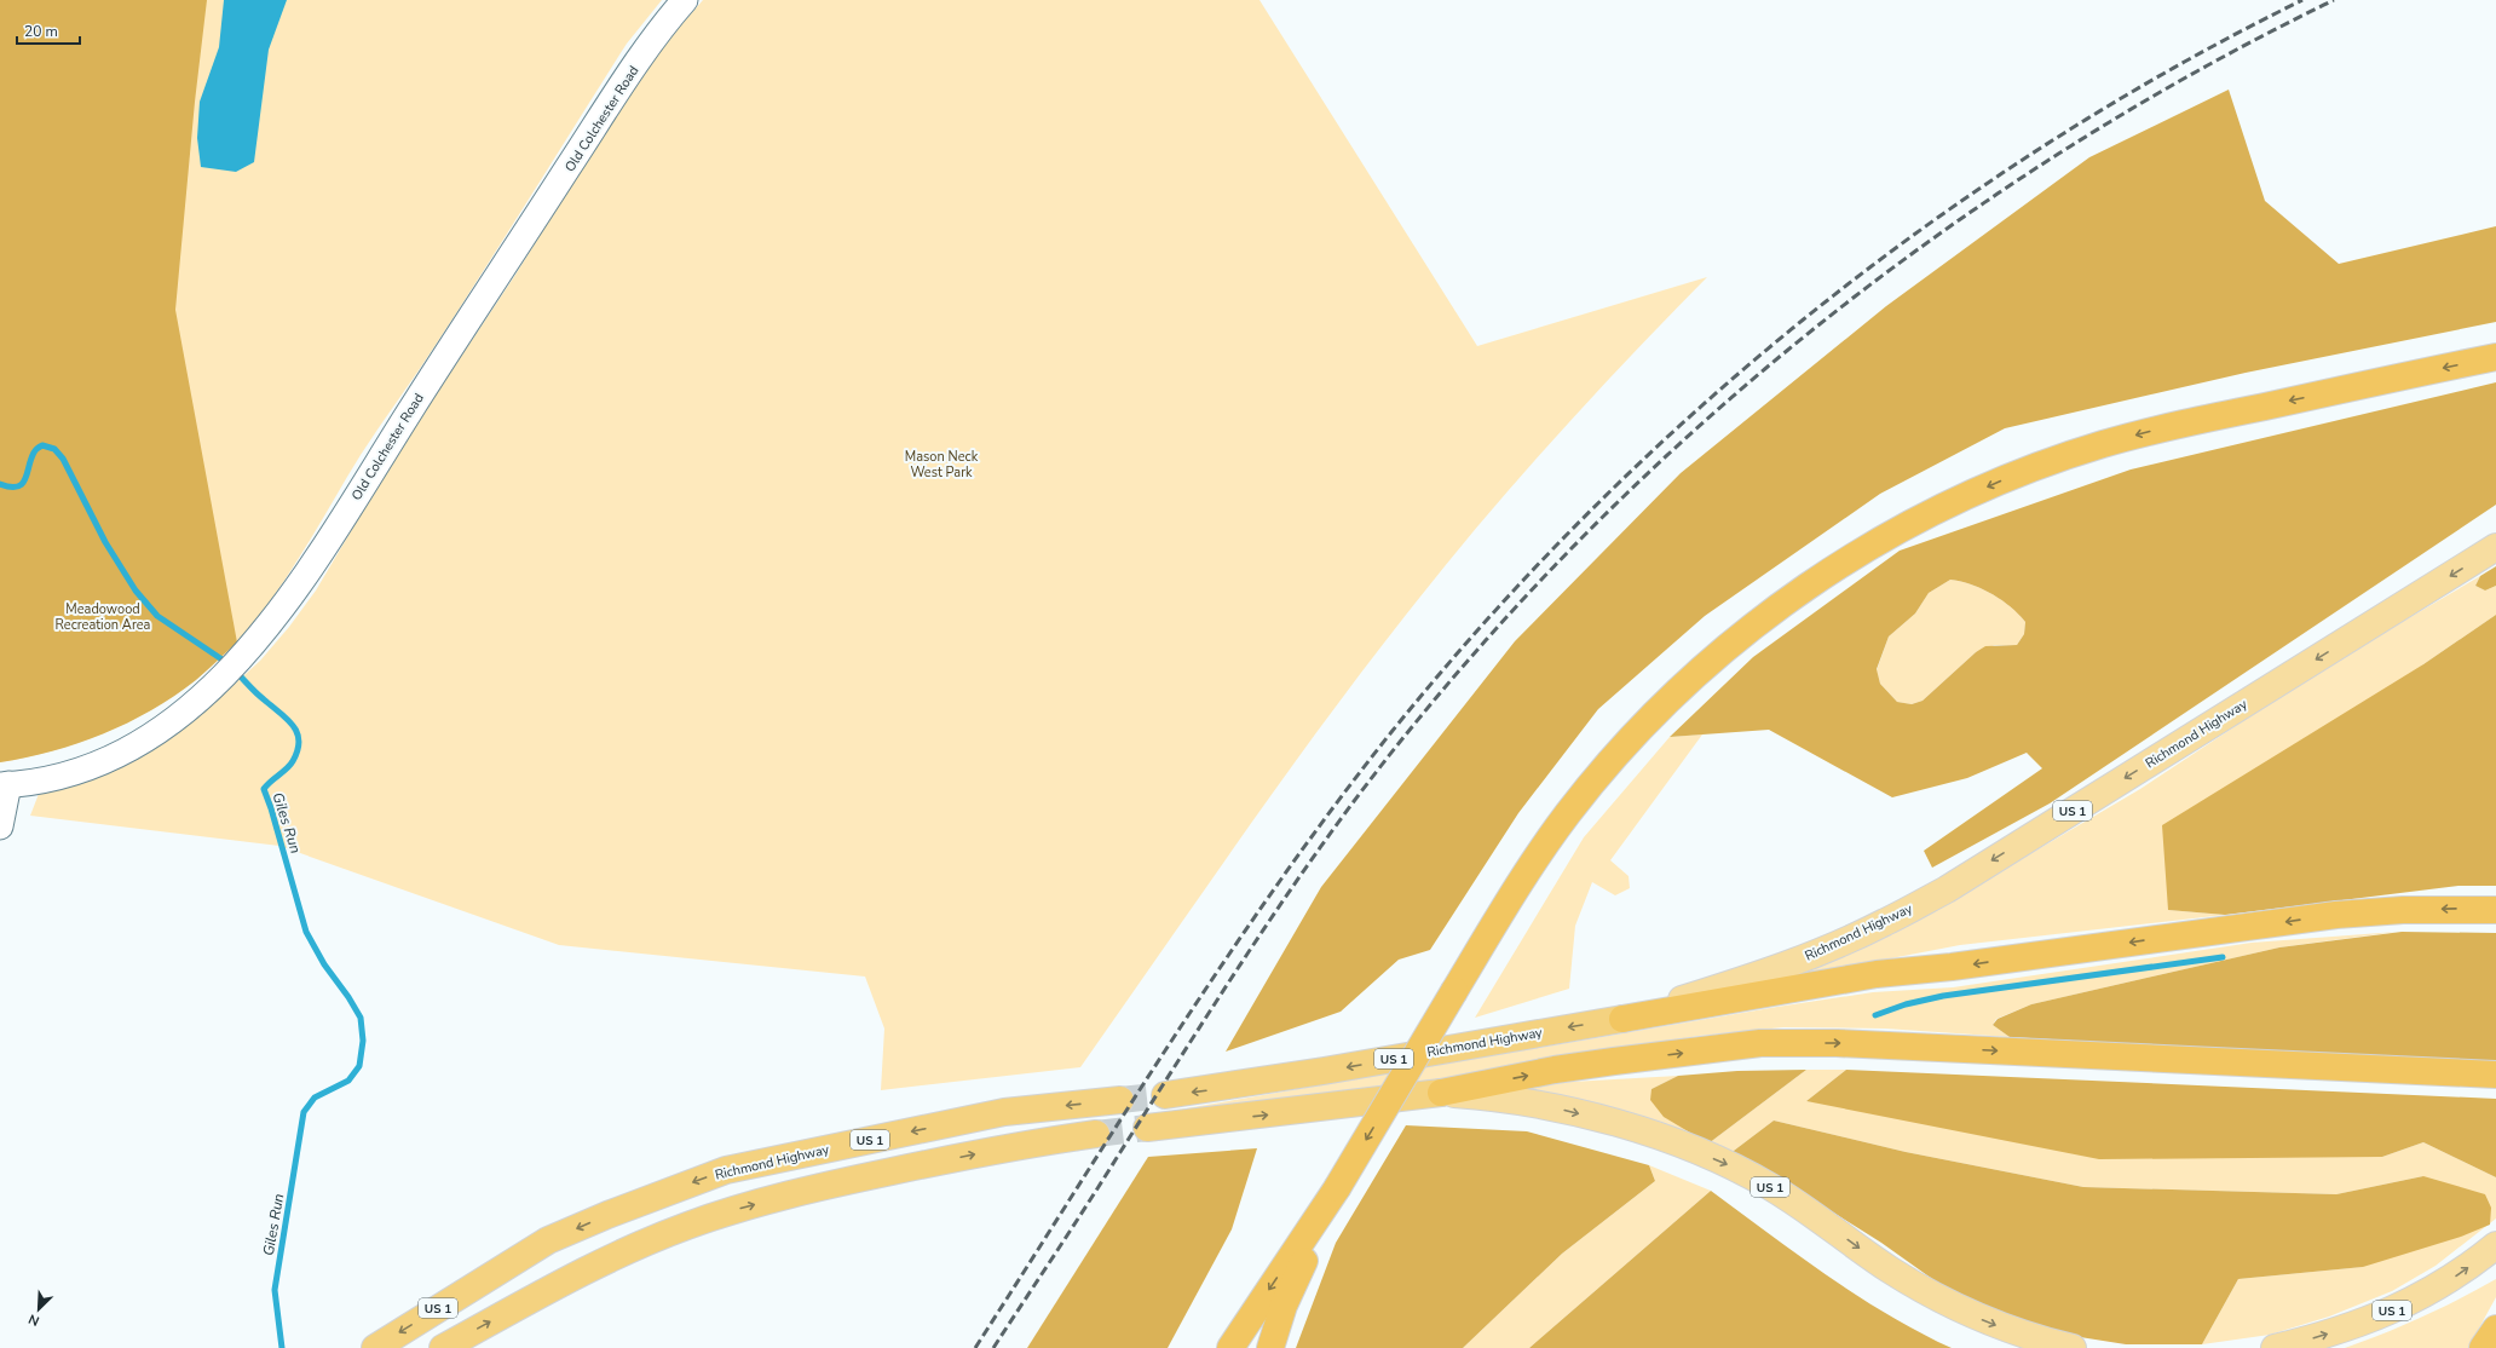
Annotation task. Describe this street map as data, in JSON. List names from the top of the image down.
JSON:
{
  "streets": {
    "highway": ["Richmond Highway", "US 1"],
    "street": ["Old Colchester Road"]
  },
  "one_way": ["Richmond Highway"],
  "water": ["Giles Run"],
  "parks": ["Mason Neck West Park", "Meadowood Recreation Area"],
  "scale_bar": "20 m",
  "north": "bottom left"
}
